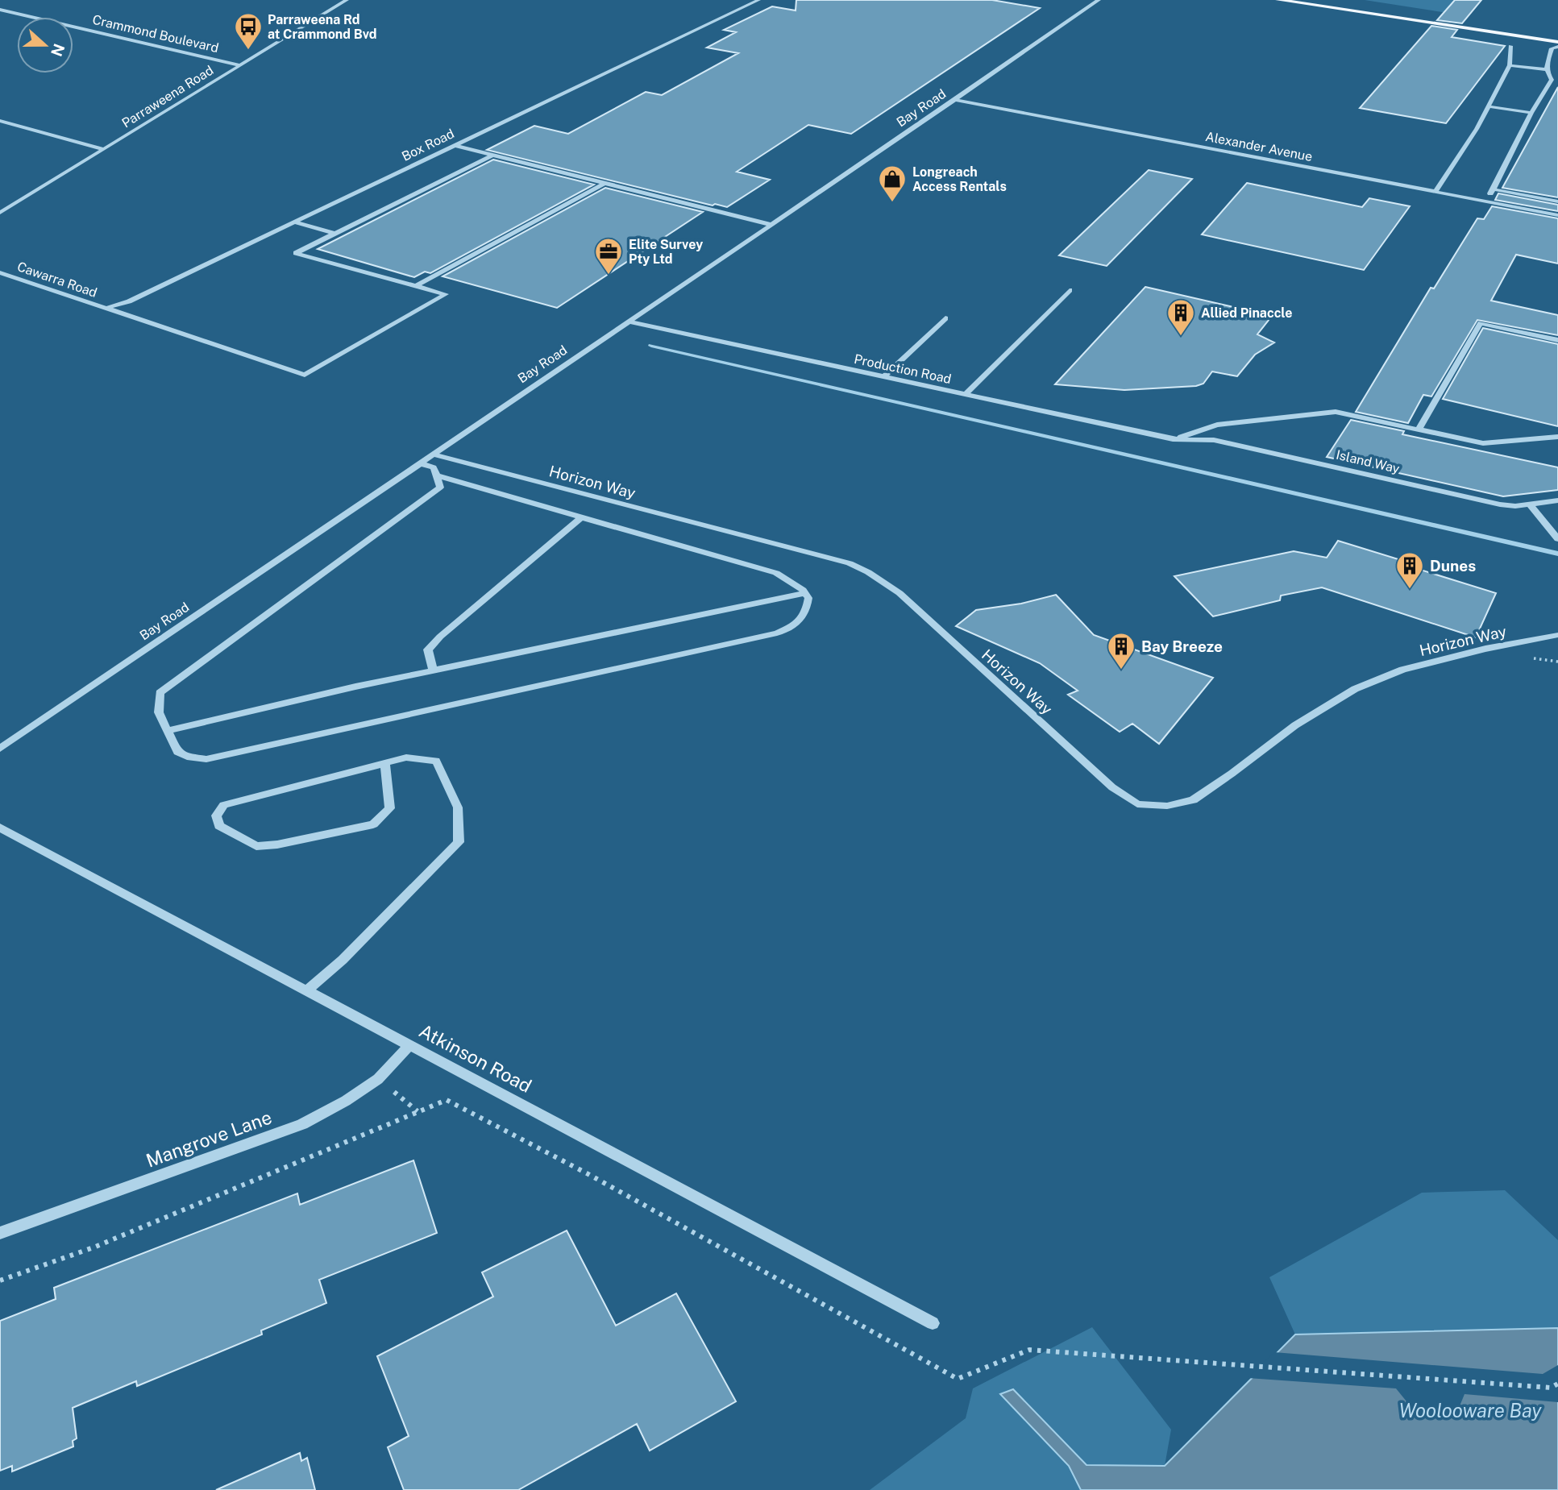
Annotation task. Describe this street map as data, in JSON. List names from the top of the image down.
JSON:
{
  "streets": {
    "street": [
      "Crammond Boulevard",
      "Parraweena Road",
      "Bay Road",
      "Box Road",
      "Alexander Avenue",
      "Cawarra Road",
      "Production Road",
      "Island Way",
      "Horizon Way",
      "Atkinson Road",
      "Mangrove Lane"
    ]
  },
  "crossings": [
    ["Crammond Boulevard", "Parraweena Road"],
    ["Bay Road", "Alexander Avenue"],
    ["Bay Road", "Production Road"],
    ["Bay Road", "Horizon Way"],
    ["Box Road", "Cawarra Road"],
    ["Production Road", "Island Way"],
    ["Atkinson Road", "Mangrove Lane"]
  ],
  "water": ["Woolooware Bay"],
  "places": {
    "bus stop": ["Parraweena Rd at Crammond Bvd"],
    "shop": ["Longreach Access Rentals"],
    "office": ["Elite Survey Pty Ltd"],
    "building": ["Allied Pinaccle", "Dunes", "Bay Breeze"]
  },
  "north": "right"
}
